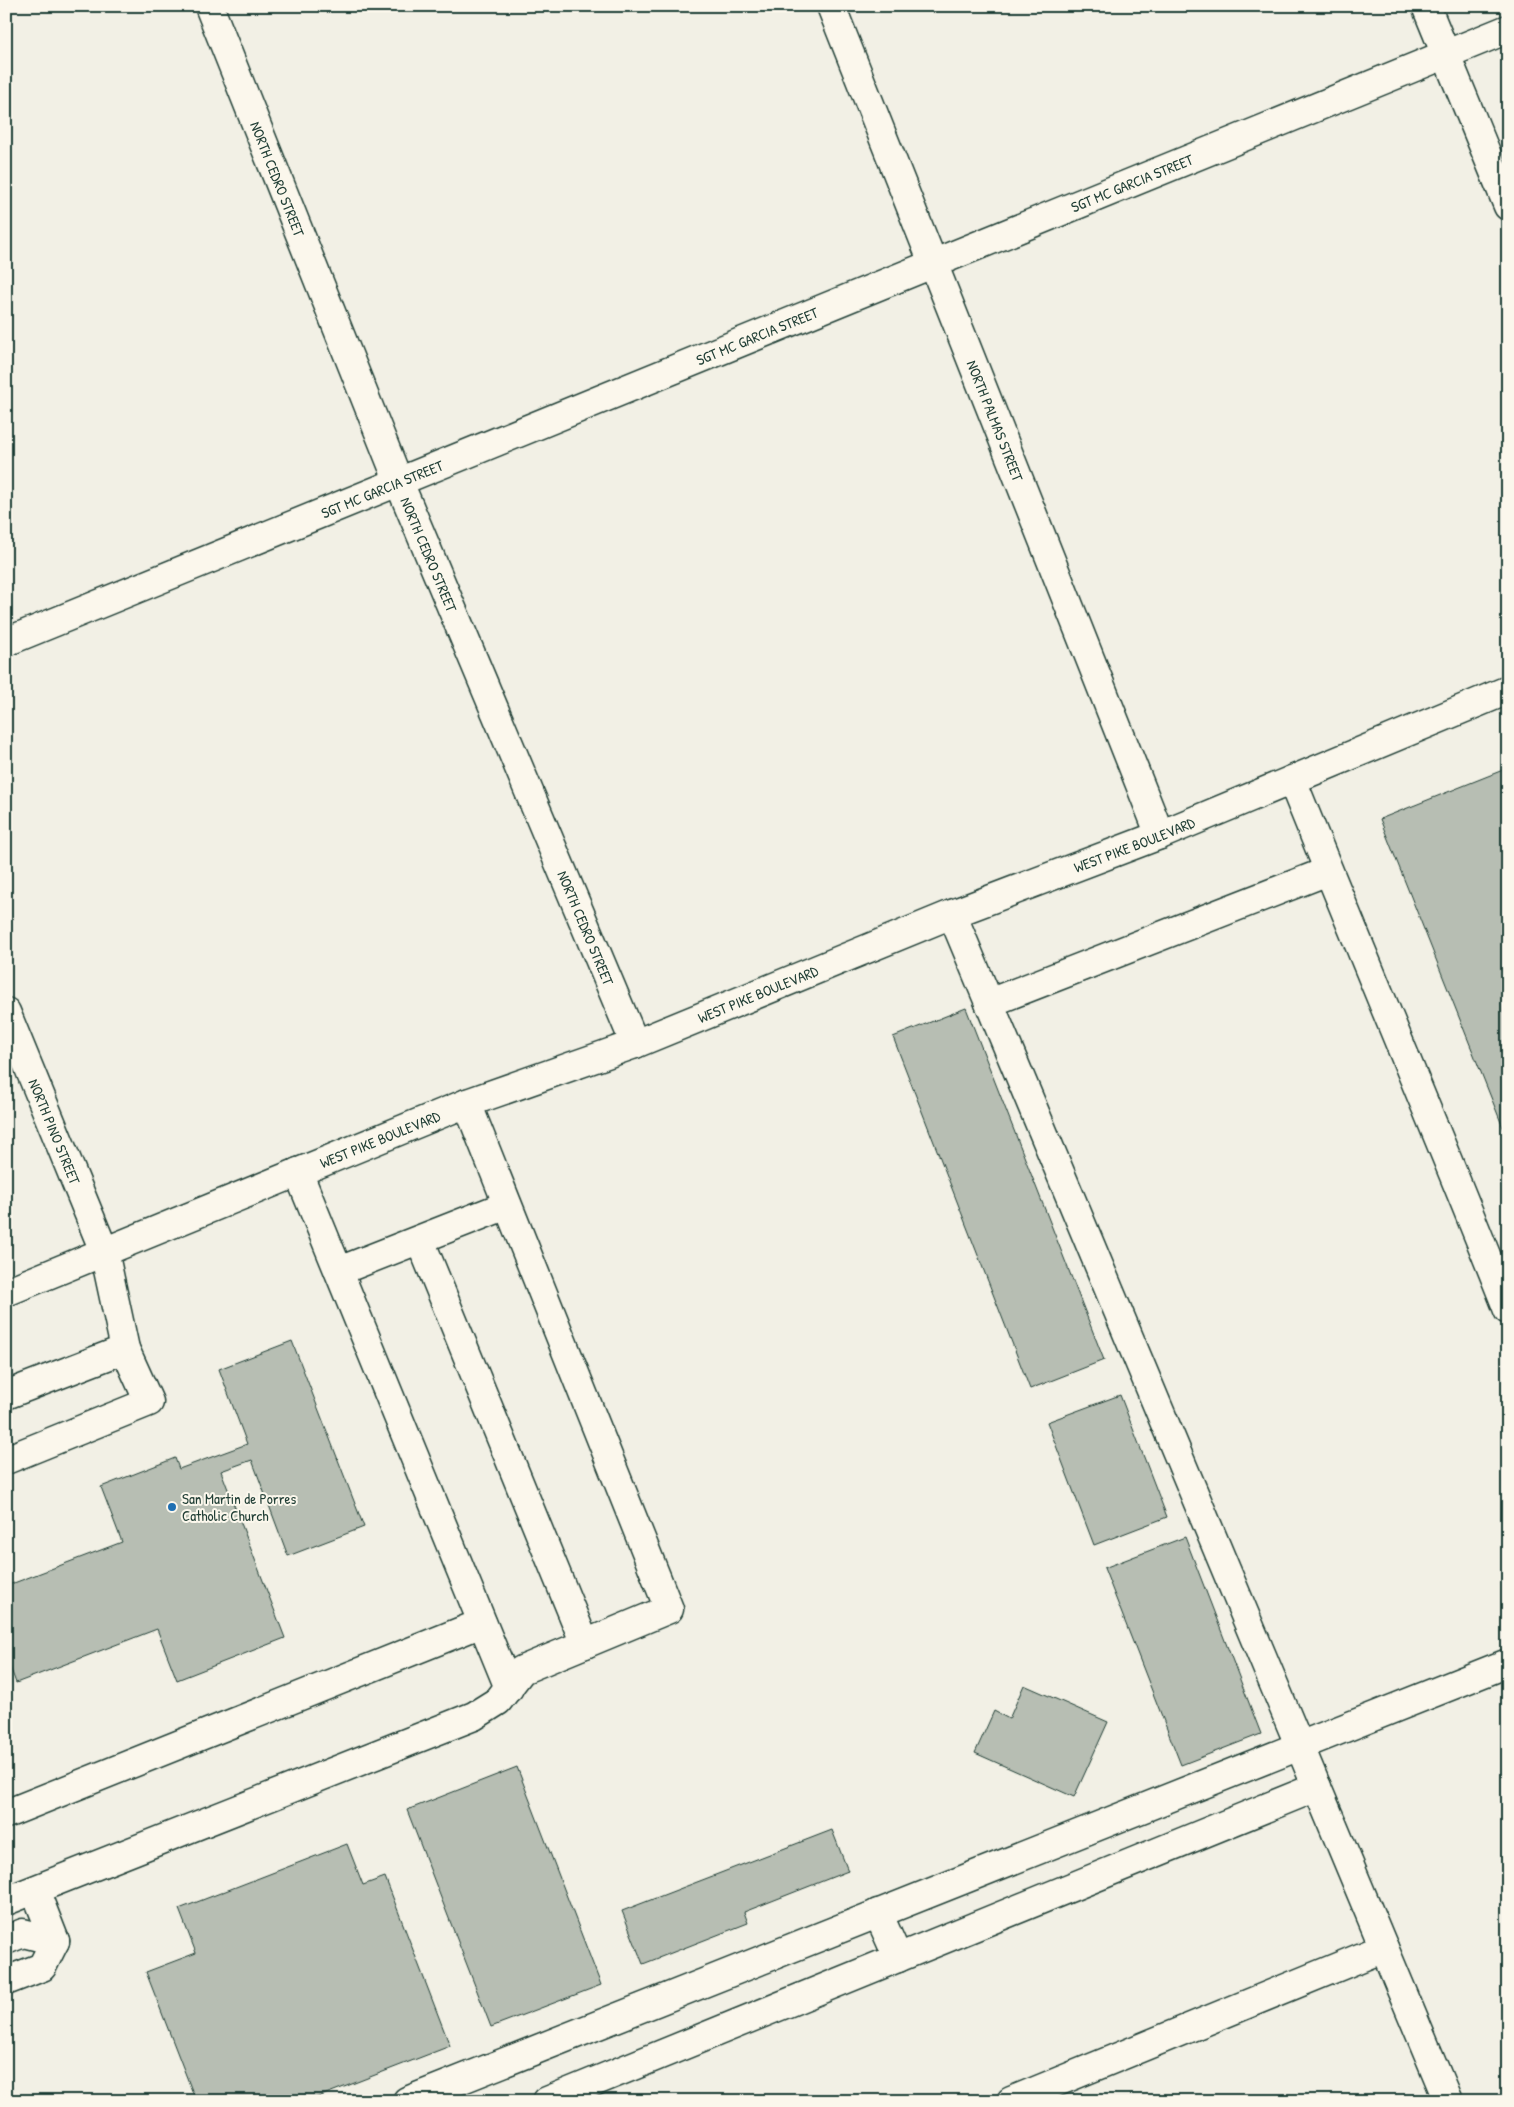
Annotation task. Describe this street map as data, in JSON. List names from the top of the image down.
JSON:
{
  "streets": {
    "street": [
      "NORTH CEDRO STREET",
      "SGT MC GARCIA STREET",
      "NORTH PALMAS STREET",
      "WEST PIKE BOULEVARD",
      "NORTH PINO STREET"
    ]
  },
  "crossings": [
    ["NORTH CEDRO STREET", "SGT MC GARCIA STREET"],
    ["NORTH CEDRO STREET", "WEST PIKE BOULEVARD"],
    ["SGT MC GARCIA STREET", "NORTH PALMAS STREET"],
    ["NORTH PALMAS STREET", "WEST PIKE BOULEVARD"],
    ["WEST PIKE BOULEVARD", "NORTH PINO STREET"]
  ],
  "places": ["San Martin de Porres Catholic Church"]
}
